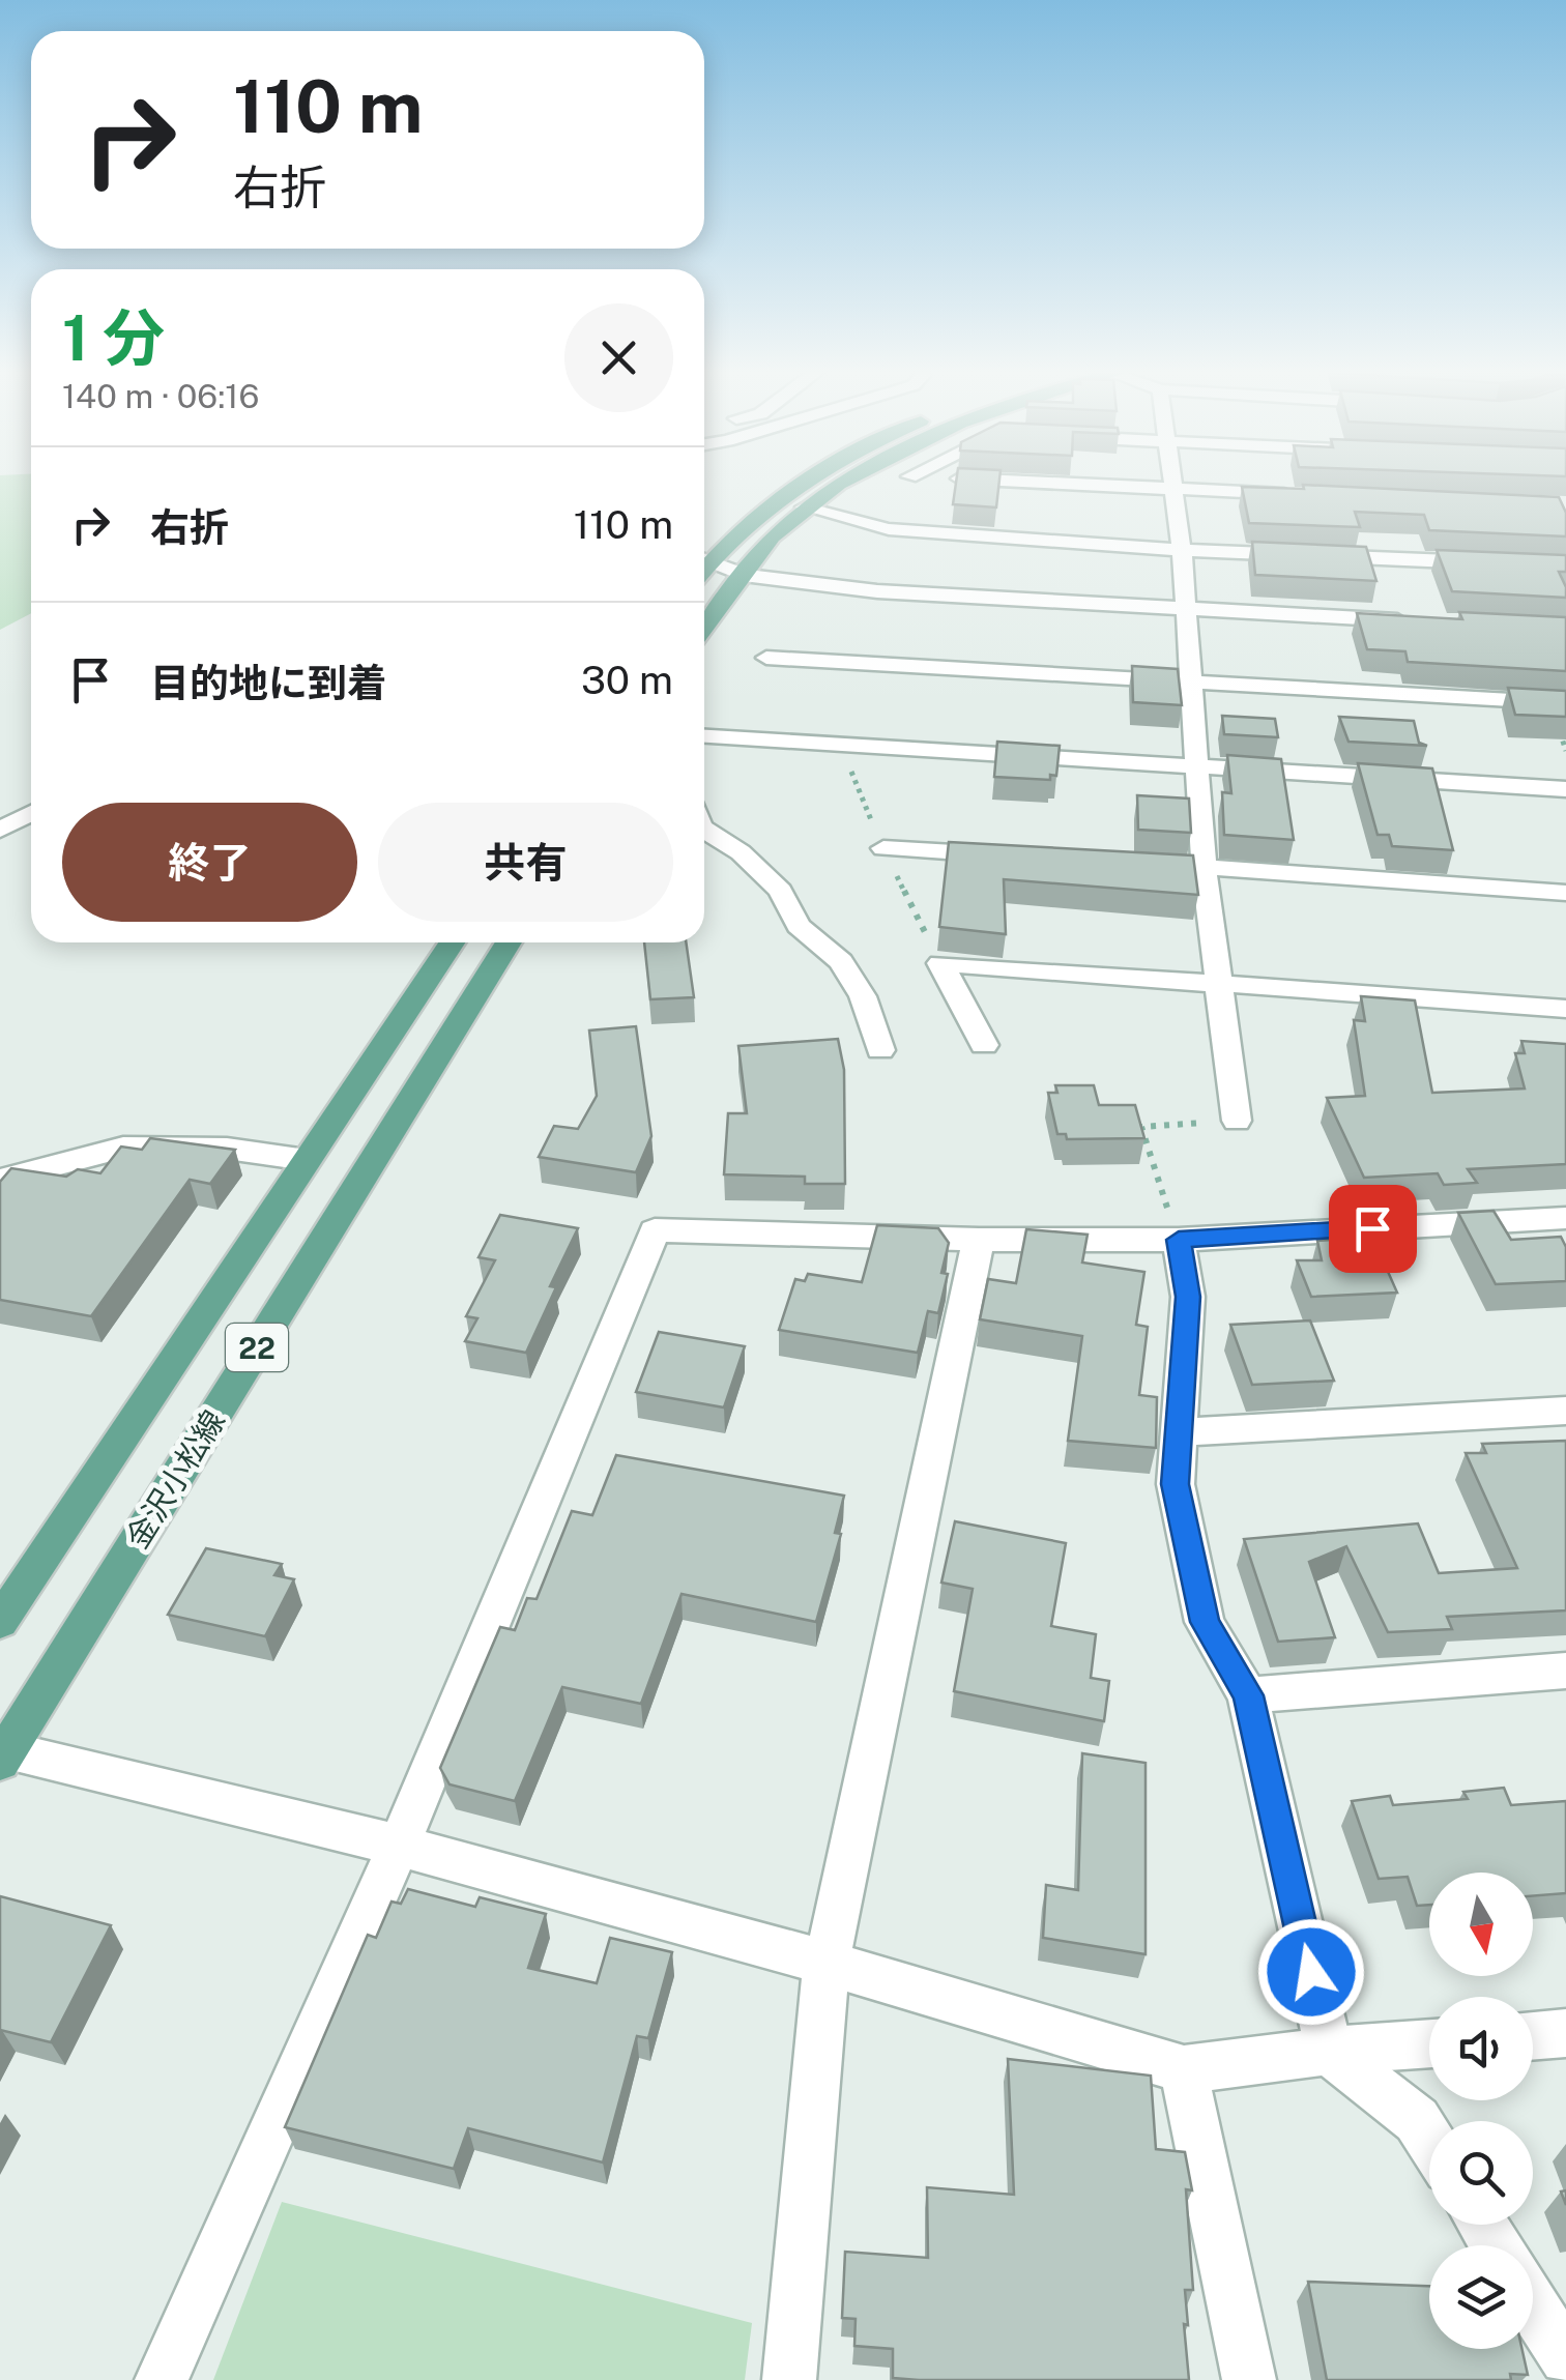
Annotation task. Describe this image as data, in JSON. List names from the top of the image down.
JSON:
{
  "streets": {
    "main road": ["22", "金沢小松線"]
  },
  "north": "bottom",
  "page": {
    "turn": ["110 m", "右折"],
    "heading": ["1 分", "140 m · 06:16"],
    "list": [
      {
        "name": "右折",
        "value": "110 m"
      },
      {
        "name": "目的地に到着",
        "value": "30 m"
      }
    ],
    "buttons": ["終了", "共有"]
  }
}
